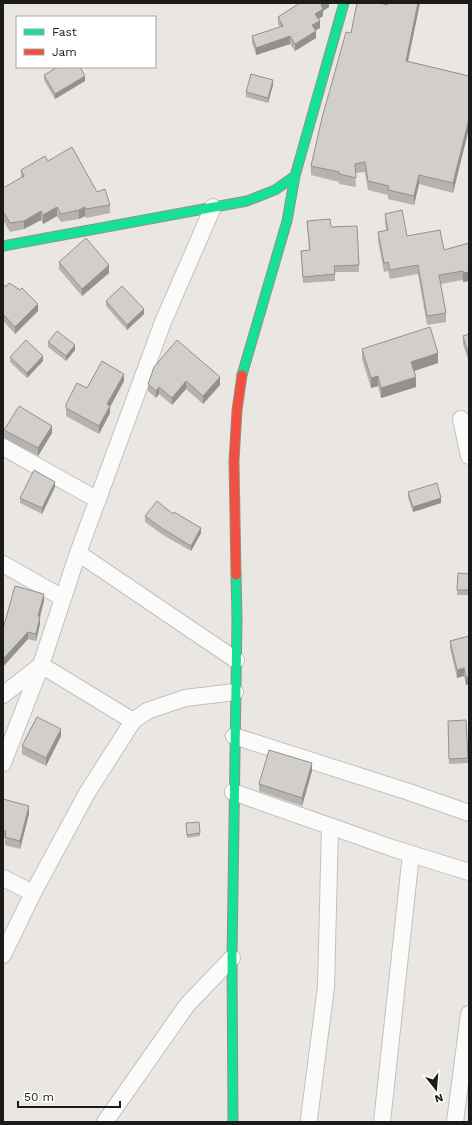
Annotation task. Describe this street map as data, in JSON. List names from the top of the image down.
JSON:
{
  "legend": ["Fast", "Jam"],
  "scale_bar": "50 m",
  "north": "bottom"
}
